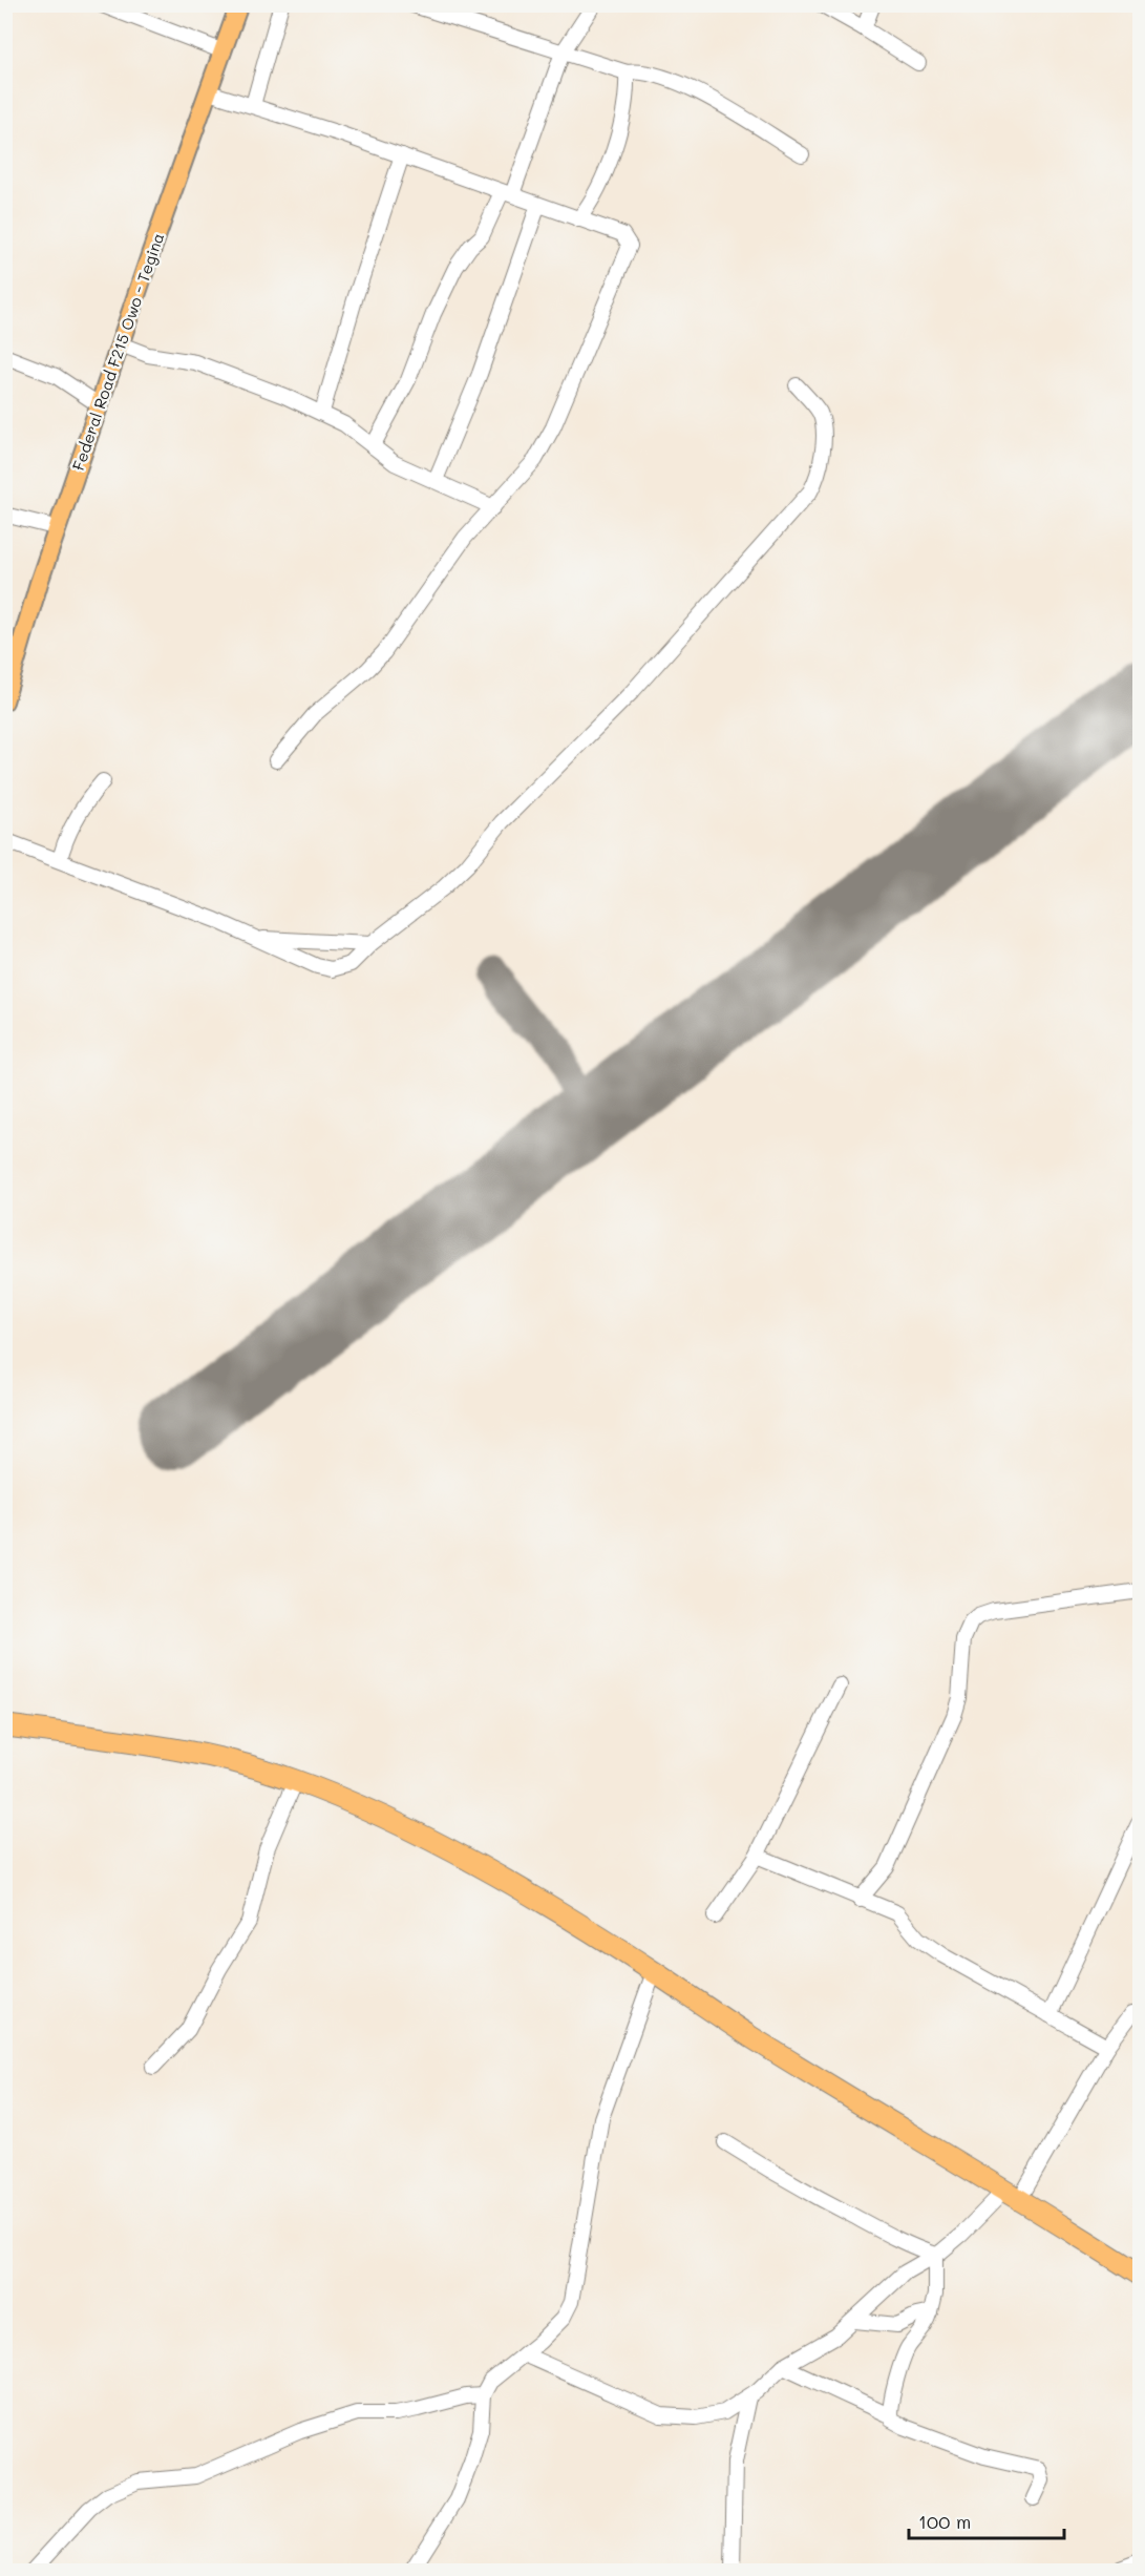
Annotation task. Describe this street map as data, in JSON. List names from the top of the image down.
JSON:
{
  "streets": {
    "main road": ["Federal Road F215 Owo - Tegina"]
  },
  "scale_bar": "100 m"
}
